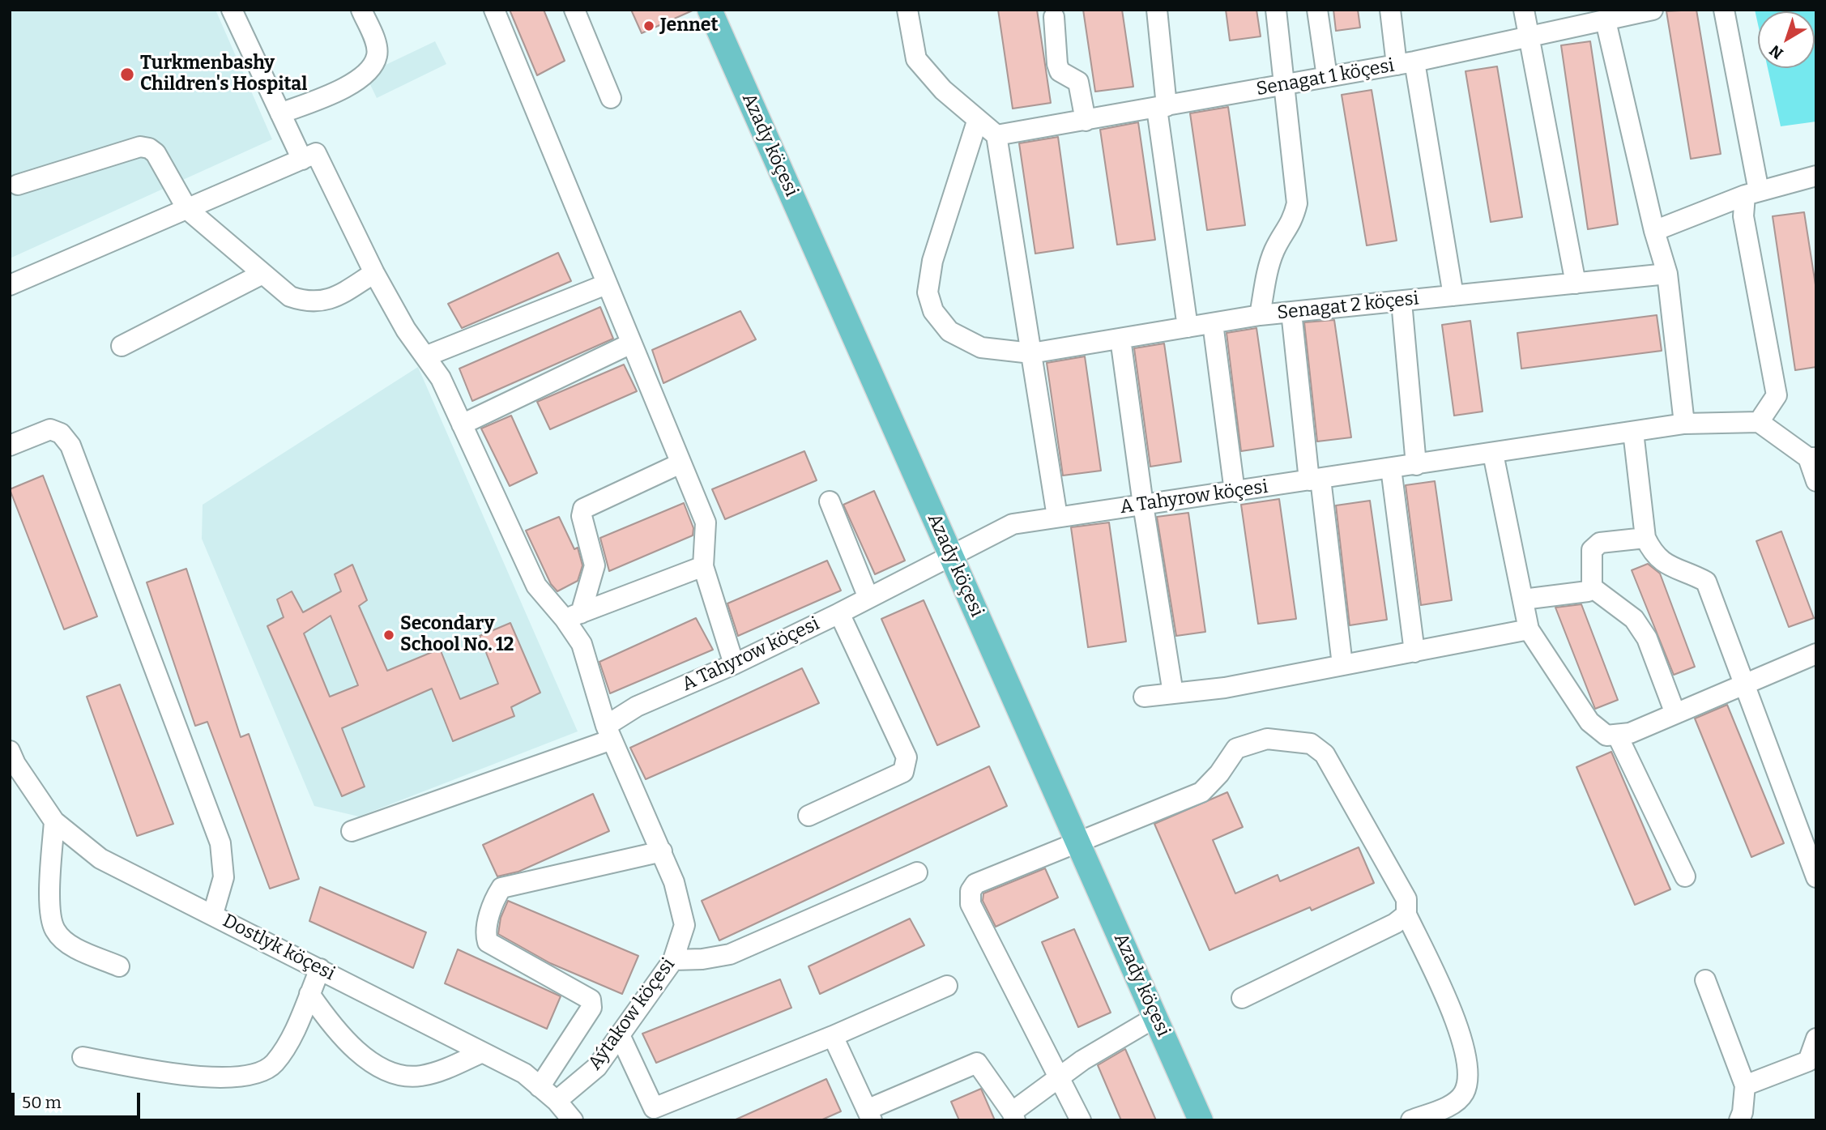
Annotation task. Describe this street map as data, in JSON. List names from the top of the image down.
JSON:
{
  "streets": {
    "main road": ["Azady köçesi"],
    "street": [
      "Senagat 1 köçesi",
      "Senagat 2 köçesi",
      "A Tahyrow köçesi",
      "Dostlyk köçesi",
      "Aýtakow köçesi"
    ]
  },
  "crossings": [
    ["Azady köçesi", "A Tahyrow köçesi"],
    ["A Tahyrow köçesi", "Aýtakow köçesi"],
    ["Dostlyk köçesi", "Aýtakow köçesi"]
  ],
  "places": ["Jennet", "Turkmenbashy Children's Hospital", "Secondary School No. 12"],
  "scale_bar": "50 m",
  "north": "bottom left"
}
